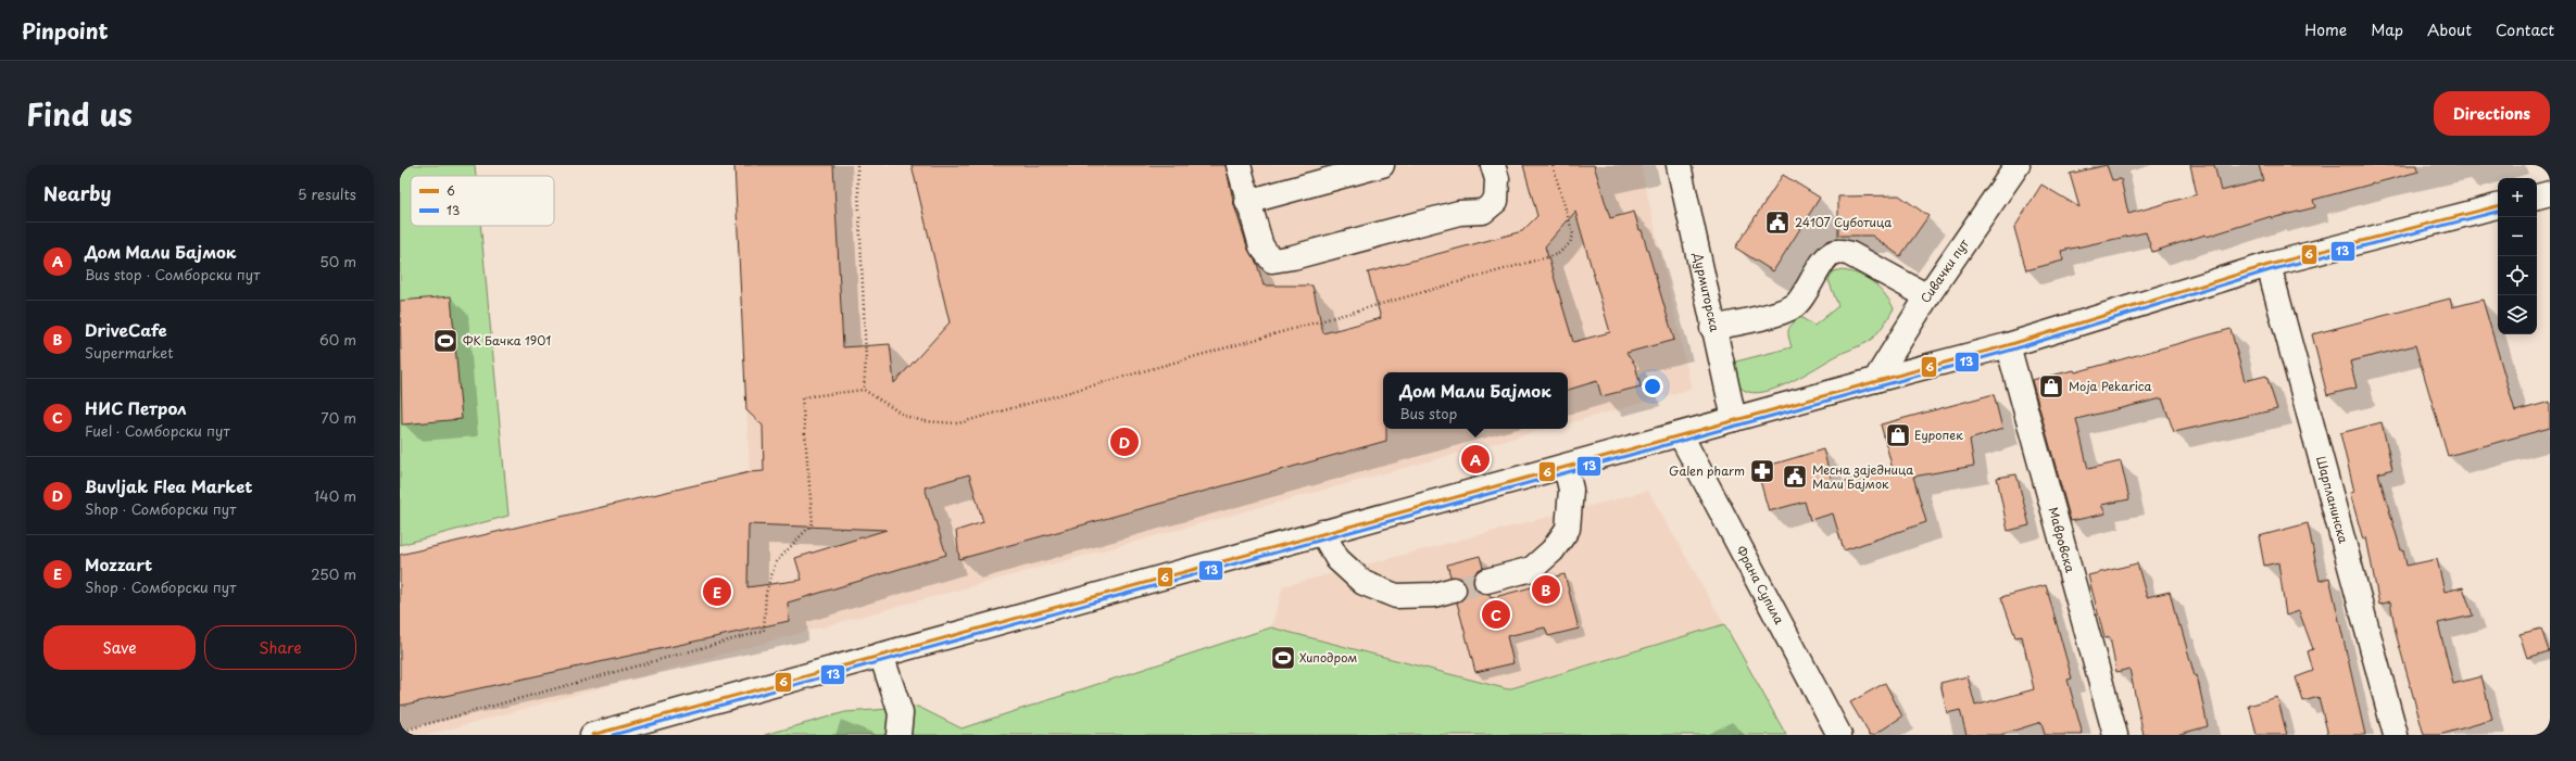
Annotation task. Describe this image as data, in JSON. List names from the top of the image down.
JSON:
{
  "streets": {
    "main road": [
      "Сивачки пут",
      "Дурмиторска",
      "Шарпланинска",
      "Мавровска",
      "Франа Супила"
    ]
  },
  "places": {
    "public building": ["24107 Суботица", "Месна заједница Мали Бајмок"],
    "sports": ["ФК Бачка 1901", "Хиподром"],
    "shop": ["Moja Pekarica", "Еуропек"],
    "pharmacy": ["Galen pharm"]
  },
  "lines": ["transit line 6", "transit line 13"],
  "legend": ["6", "13"],
  "page": {
    "header": "Pinpoint",
    "nav": [
      "Home",
      "Map",
      "About",
      "Contact"
    ],
    "title": "Find us",
    "buttons": [
      "Directions",
      ["Save", "Share"]
    ],
    "heading": ["Nearby", "5 results"],
    "map_buttons": ["+", "−"],
    "list": [
      {
        "mark": "A",
        "name": "Дом Мали Бајмок",
        "note": "Bus stop · Сомборски пут",
        "value": "50 m"
      },
      {
        "mark": "B",
        "name": "DriveCafe",
        "note": "Supermarket",
        "value": "60 m"
      },
      {
        "mark": "C",
        "name": "НИС Петрол",
        "note": "Fuel · Сомборски пут",
        "value": "70 m"
      },
      {
        "mark": "D",
        "name": "Buvljak Flea Market",
        "note": "Shop · Сомборски пут",
        "value": "140 m"
      },
      {
        "mark": "E",
        "name": "Mozzart",
        "note": "Shop · Сомборски пут",
        "value": "250 m"
      }
    ],
    "popup": ["Дом Мали Бајмок", "Bus stop"],
    "pins": [
      "D",
      "A",
      "B",
      "E",
      "C"
    ]
  }
}
